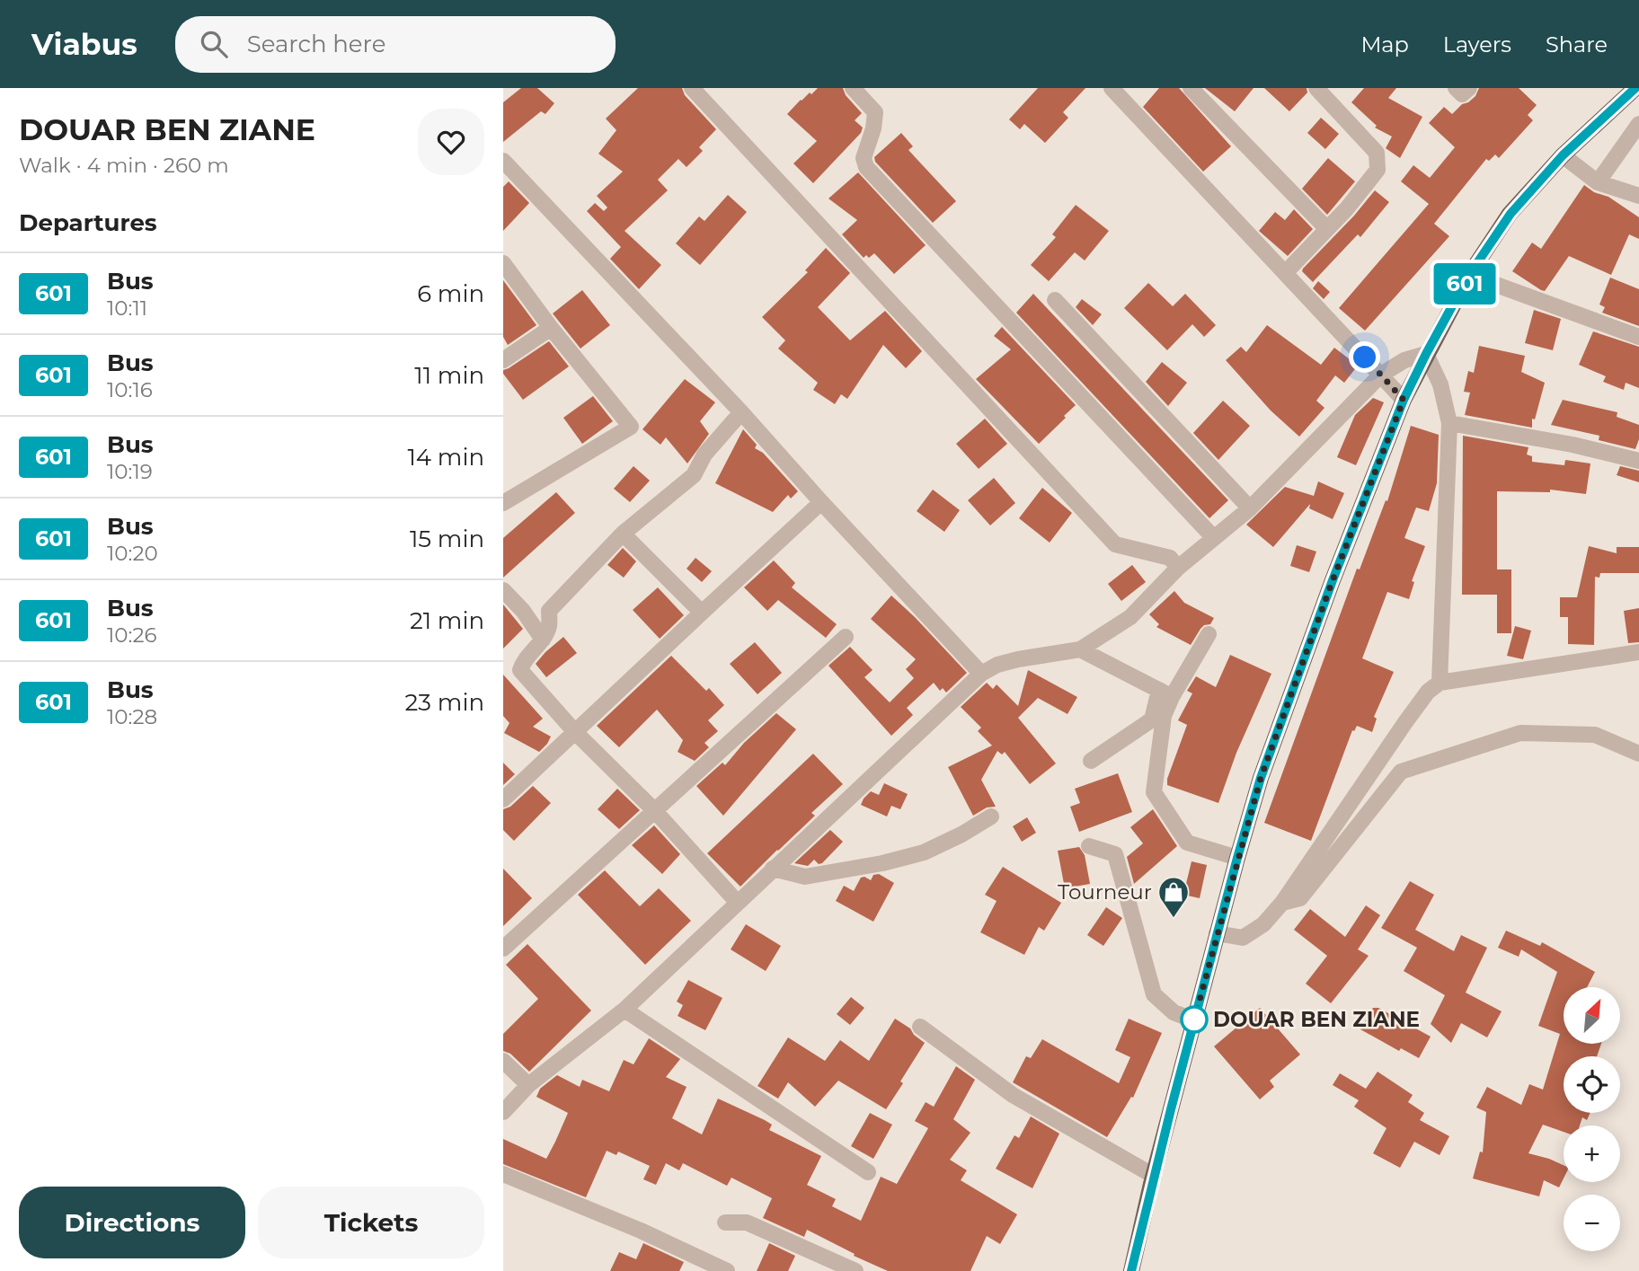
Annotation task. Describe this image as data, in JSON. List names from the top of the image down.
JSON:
{
  "places": {
    "shop": ["Tourneur"],
    "other": ["DOUAR BEN ZIANE"]
  },
  "lines": ["bus line 601"],
  "north": "top right",
  "page": {
    "header": "Viabus",
    "search": "Search here",
    "nav": ["Map", "Layers", "Share"],
    "heading": [
      ["DOUAR BEN ZIANE", "Walk · 4 min · 260 m"],
      "Departures"
    ],
    "on_map": "601",
    "list": [
      {
        "mark": "601",
        "name": "Bus",
        "note": "10:11",
        "value": "6 min"
      },
      {
        "mark": "601",
        "name": "Bus",
        "note": "10:16",
        "value": "11 min"
      },
      {
        "mark": "601",
        "name": "Bus",
        "note": "10:19",
        "value": "14 min"
      },
      {
        "mark": "601",
        "name": "Bus",
        "note": "10:20",
        "value": "15 min"
      },
      {
        "mark": "601",
        "name": "Bus",
        "note": "10:26",
        "value": "21 min"
      },
      {
        "mark": "601",
        "name": "Bus",
        "note": "10:28",
        "value": "23 min"
      }
    ],
    "map_buttons": ["+", "−"],
    "buttons": ["Directions", "Tickets"]
  }
}
